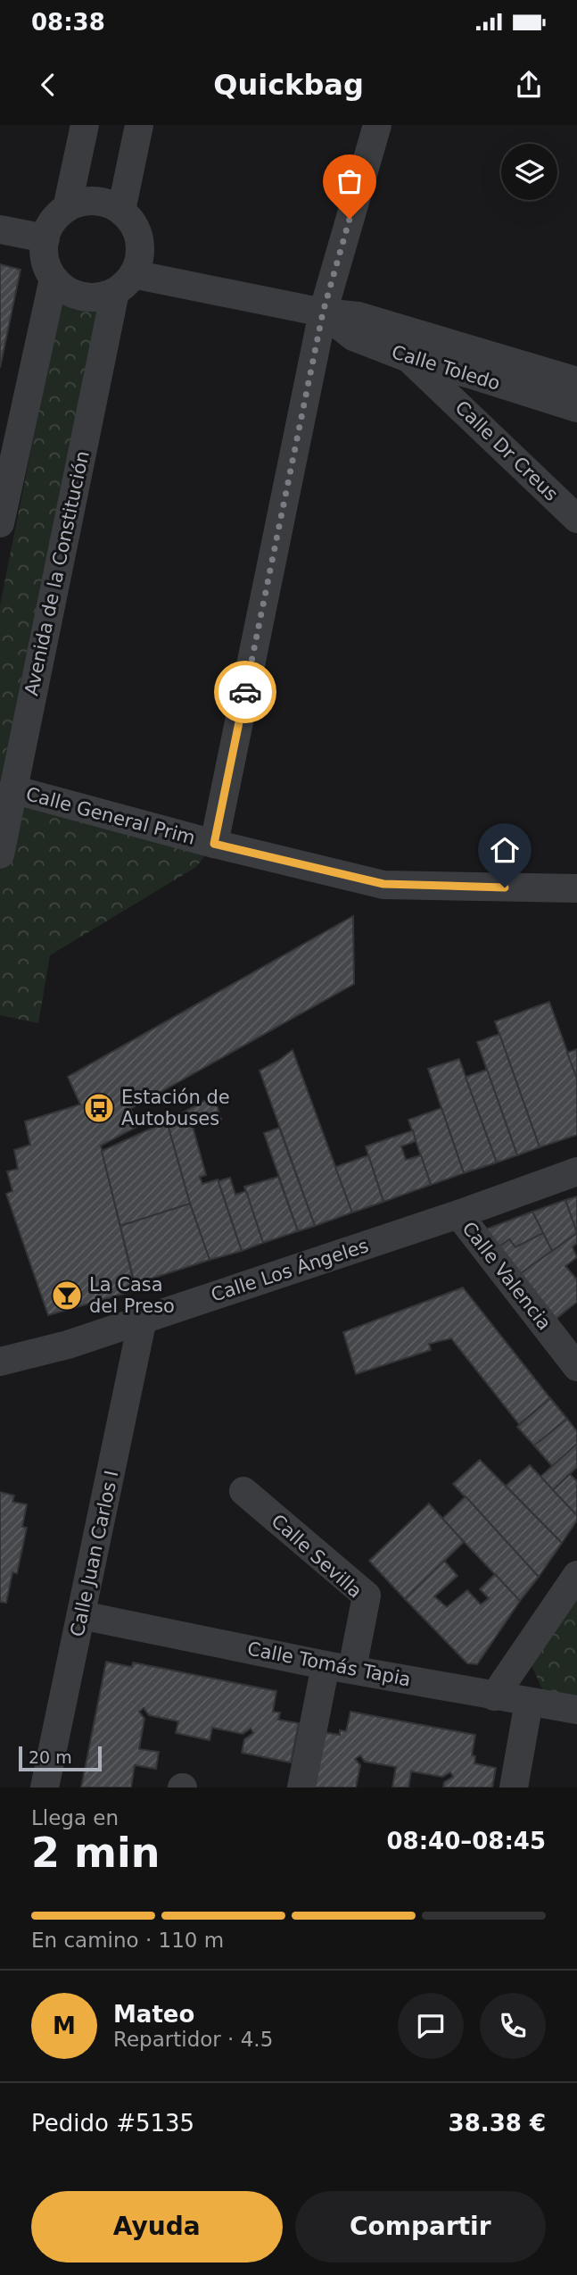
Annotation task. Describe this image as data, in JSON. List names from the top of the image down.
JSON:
{
  "streets": {
    "street": [
      "Calle Toledo",
      "Calle Dr Creus",
      "Avenida de la Constitución",
      "Calle General Prim",
      "Calle Los Ángeles",
      "Calle Valencia",
      "Calle Juan Carlos I",
      "Calle Sevilla",
      "Calle Tomás Tapia"
    ]
  },
  "crossings": [
    ["Calle Toledo", "Calle Dr Creus"],
    ["Calle Toledo", "Avenida de la Constitución"],
    ["Avenida de la Constitución", "Calle General Prim"],
    ["Calle Los Ángeles", "Calle Valencia"],
    ["Calle Los Ángeles", "Calle Juan Carlos I"],
    ["Calle Juan Carlos I", "Calle Tomás Tapia"],
    ["Calle Sevilla", "Calle Tomás Tapia"]
  ],
  "places": {
    "bus stop": ["Estación de Autobuses"],
    "bar": ["La Casa del Preso"]
  },
  "scale_bar": "20 m",
  "page": {
    "status": "08:38",
    "header": "Quickbag",
    "scale": "20 m",
    "heading": ["2 min", "Llega en", "08:40–08:45"],
    "panel": [
      "Mateo",
      "Repartidor · 4.5",
      "Pedido #5135",
      "38.38 €"
    ],
    "bar": "En camino · 110 m",
    "round": "M",
    "buttons": ["Ayuda", "Compartir"]
  }
}
